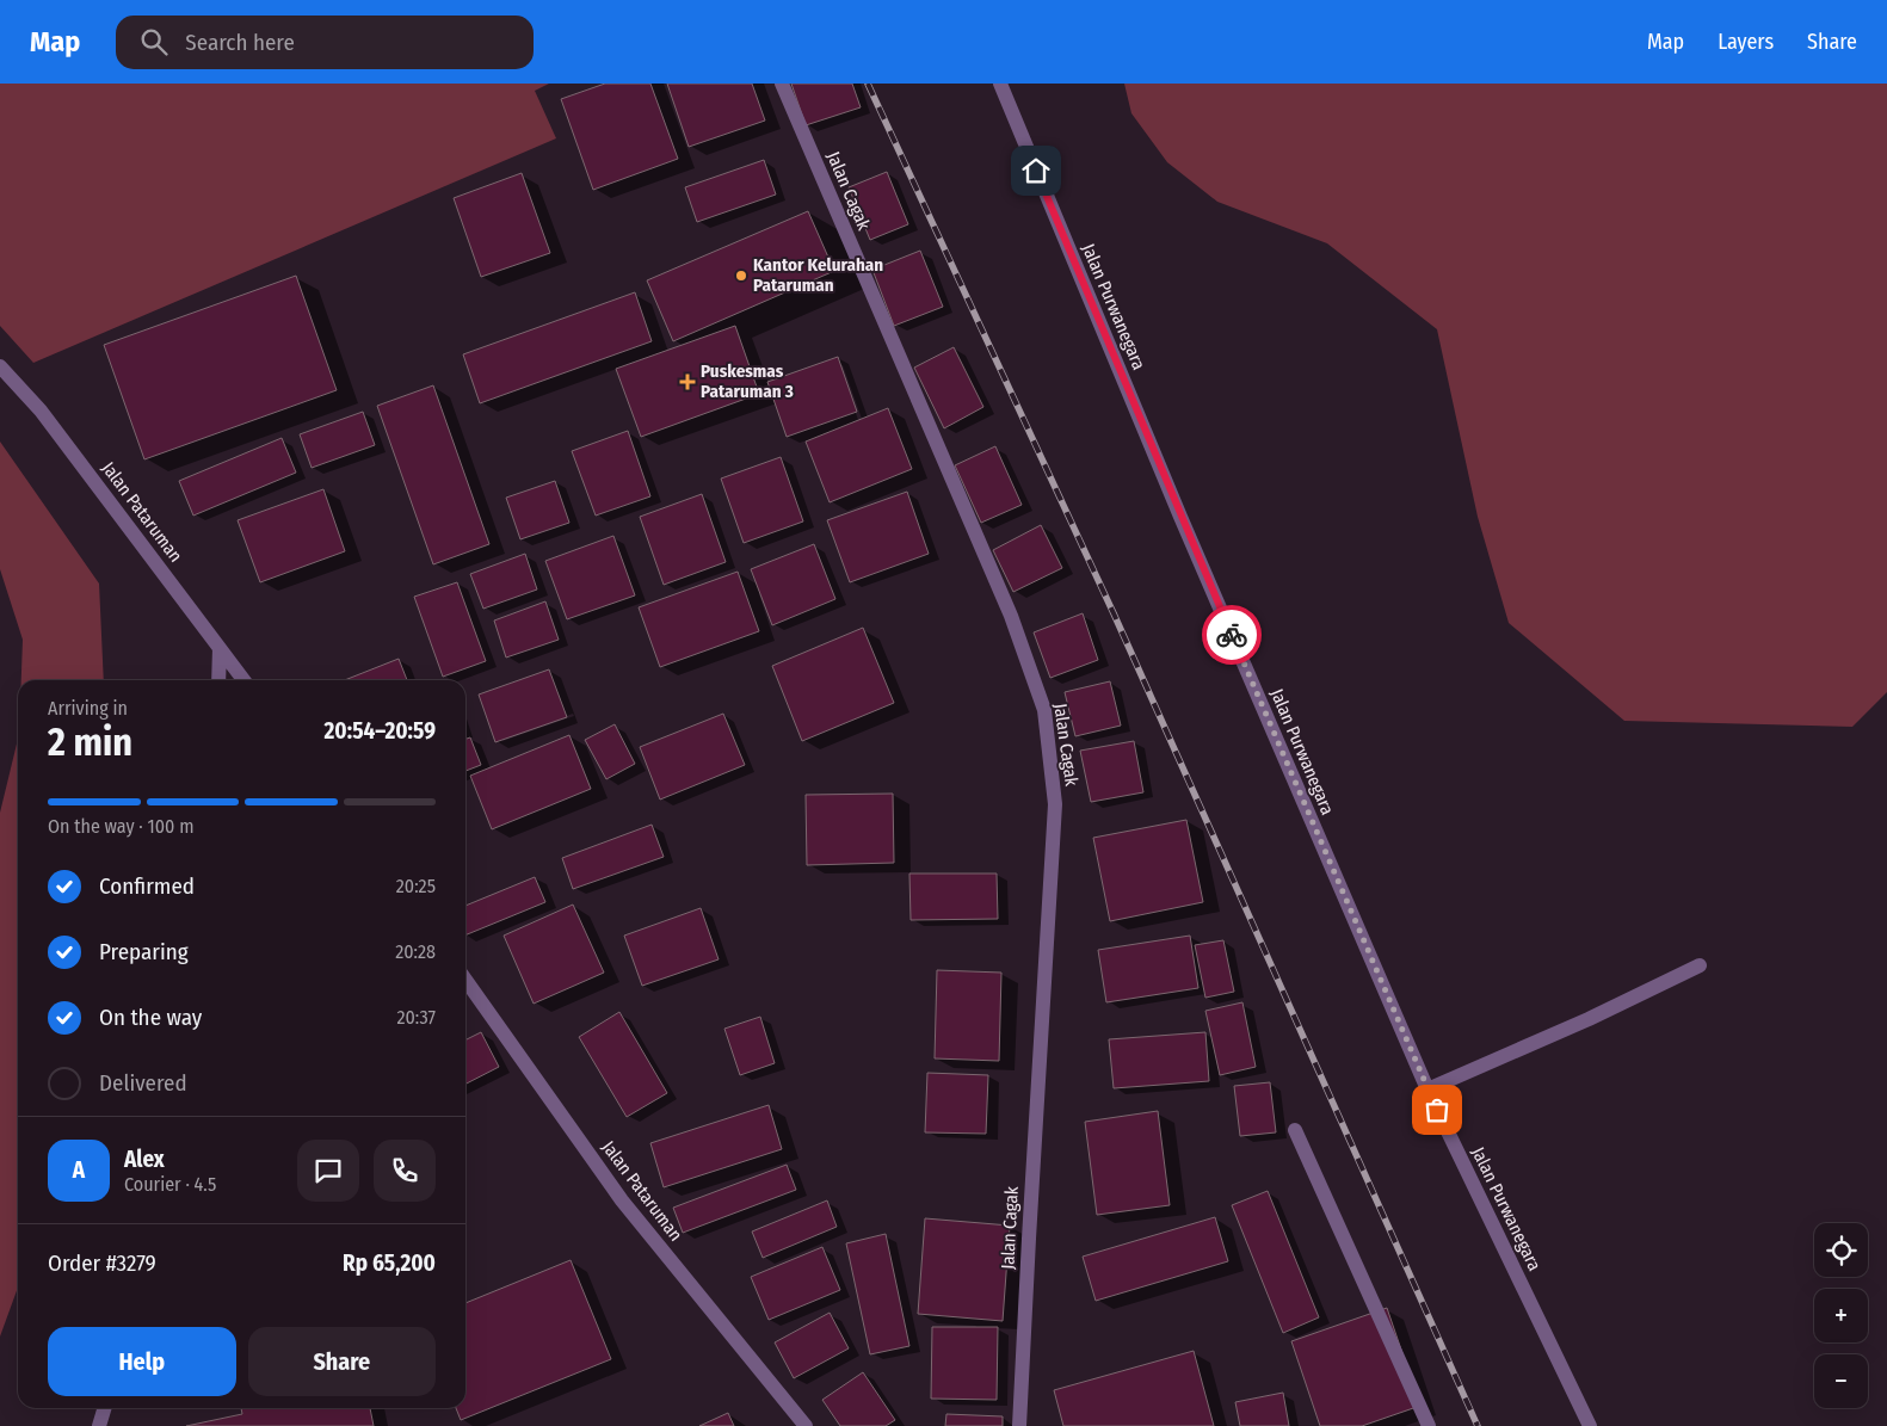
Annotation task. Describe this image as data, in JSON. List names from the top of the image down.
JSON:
{
  "streets": {
    "street": ["Jalan Cagak", "Jalan Purwanegara", "Jalan Pataruman"]
  },
  "places": {
    "other": ["Kantor Kelurahan Pataruman"],
    "health": ["Puskesmas Pataruman 3"]
  },
  "page": {
    "header": "Map",
    "search": "Search here",
    "nav": ["Map", "Layers", "Share"],
    "heading": ["2 min", "Arriving in", "20:54–20:59"],
    "panel": [
      "Alex",
      "Courier · 4.5",
      "Order #3279",
      "Rp 65,200"
    ],
    "bar": "On the way · 100 m",
    "list": [
      ["Confirmed", "20:25"],
      ["Preparing", "20:28"],
      ["On the way", "20:37"],
      "Delivered"
    ],
    "round": "A",
    "map_buttons": ["+", "−"],
    "buttons": ["Help", "Share"]
  }
}
